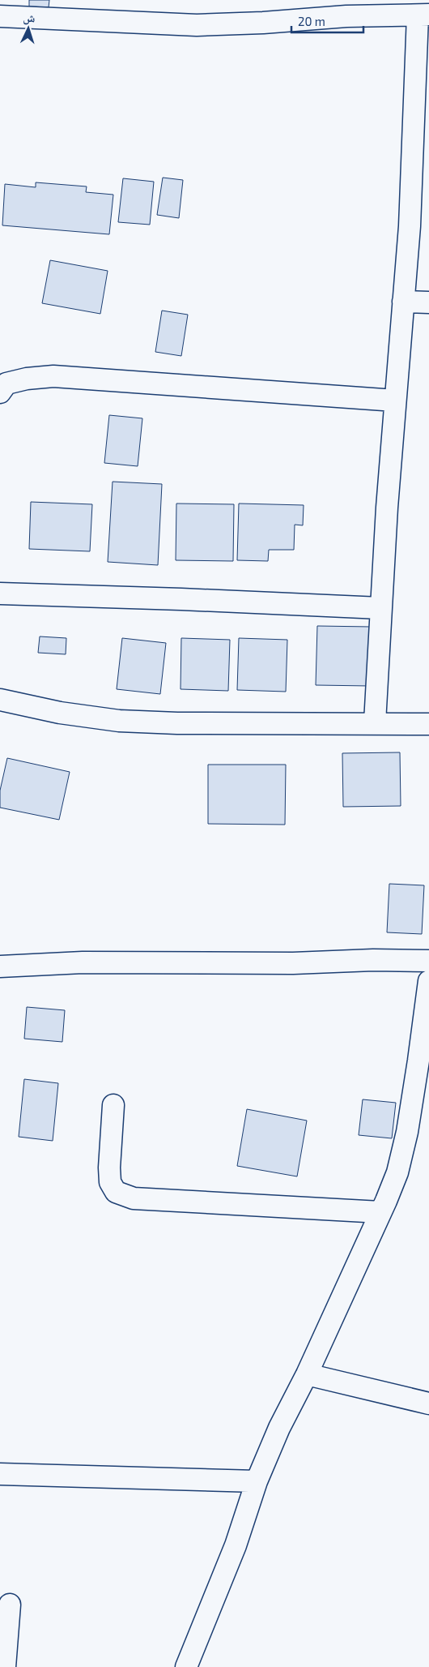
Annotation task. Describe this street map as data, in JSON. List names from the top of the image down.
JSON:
{
  "scale_bar": "20 m",
  "north": "top"
}
